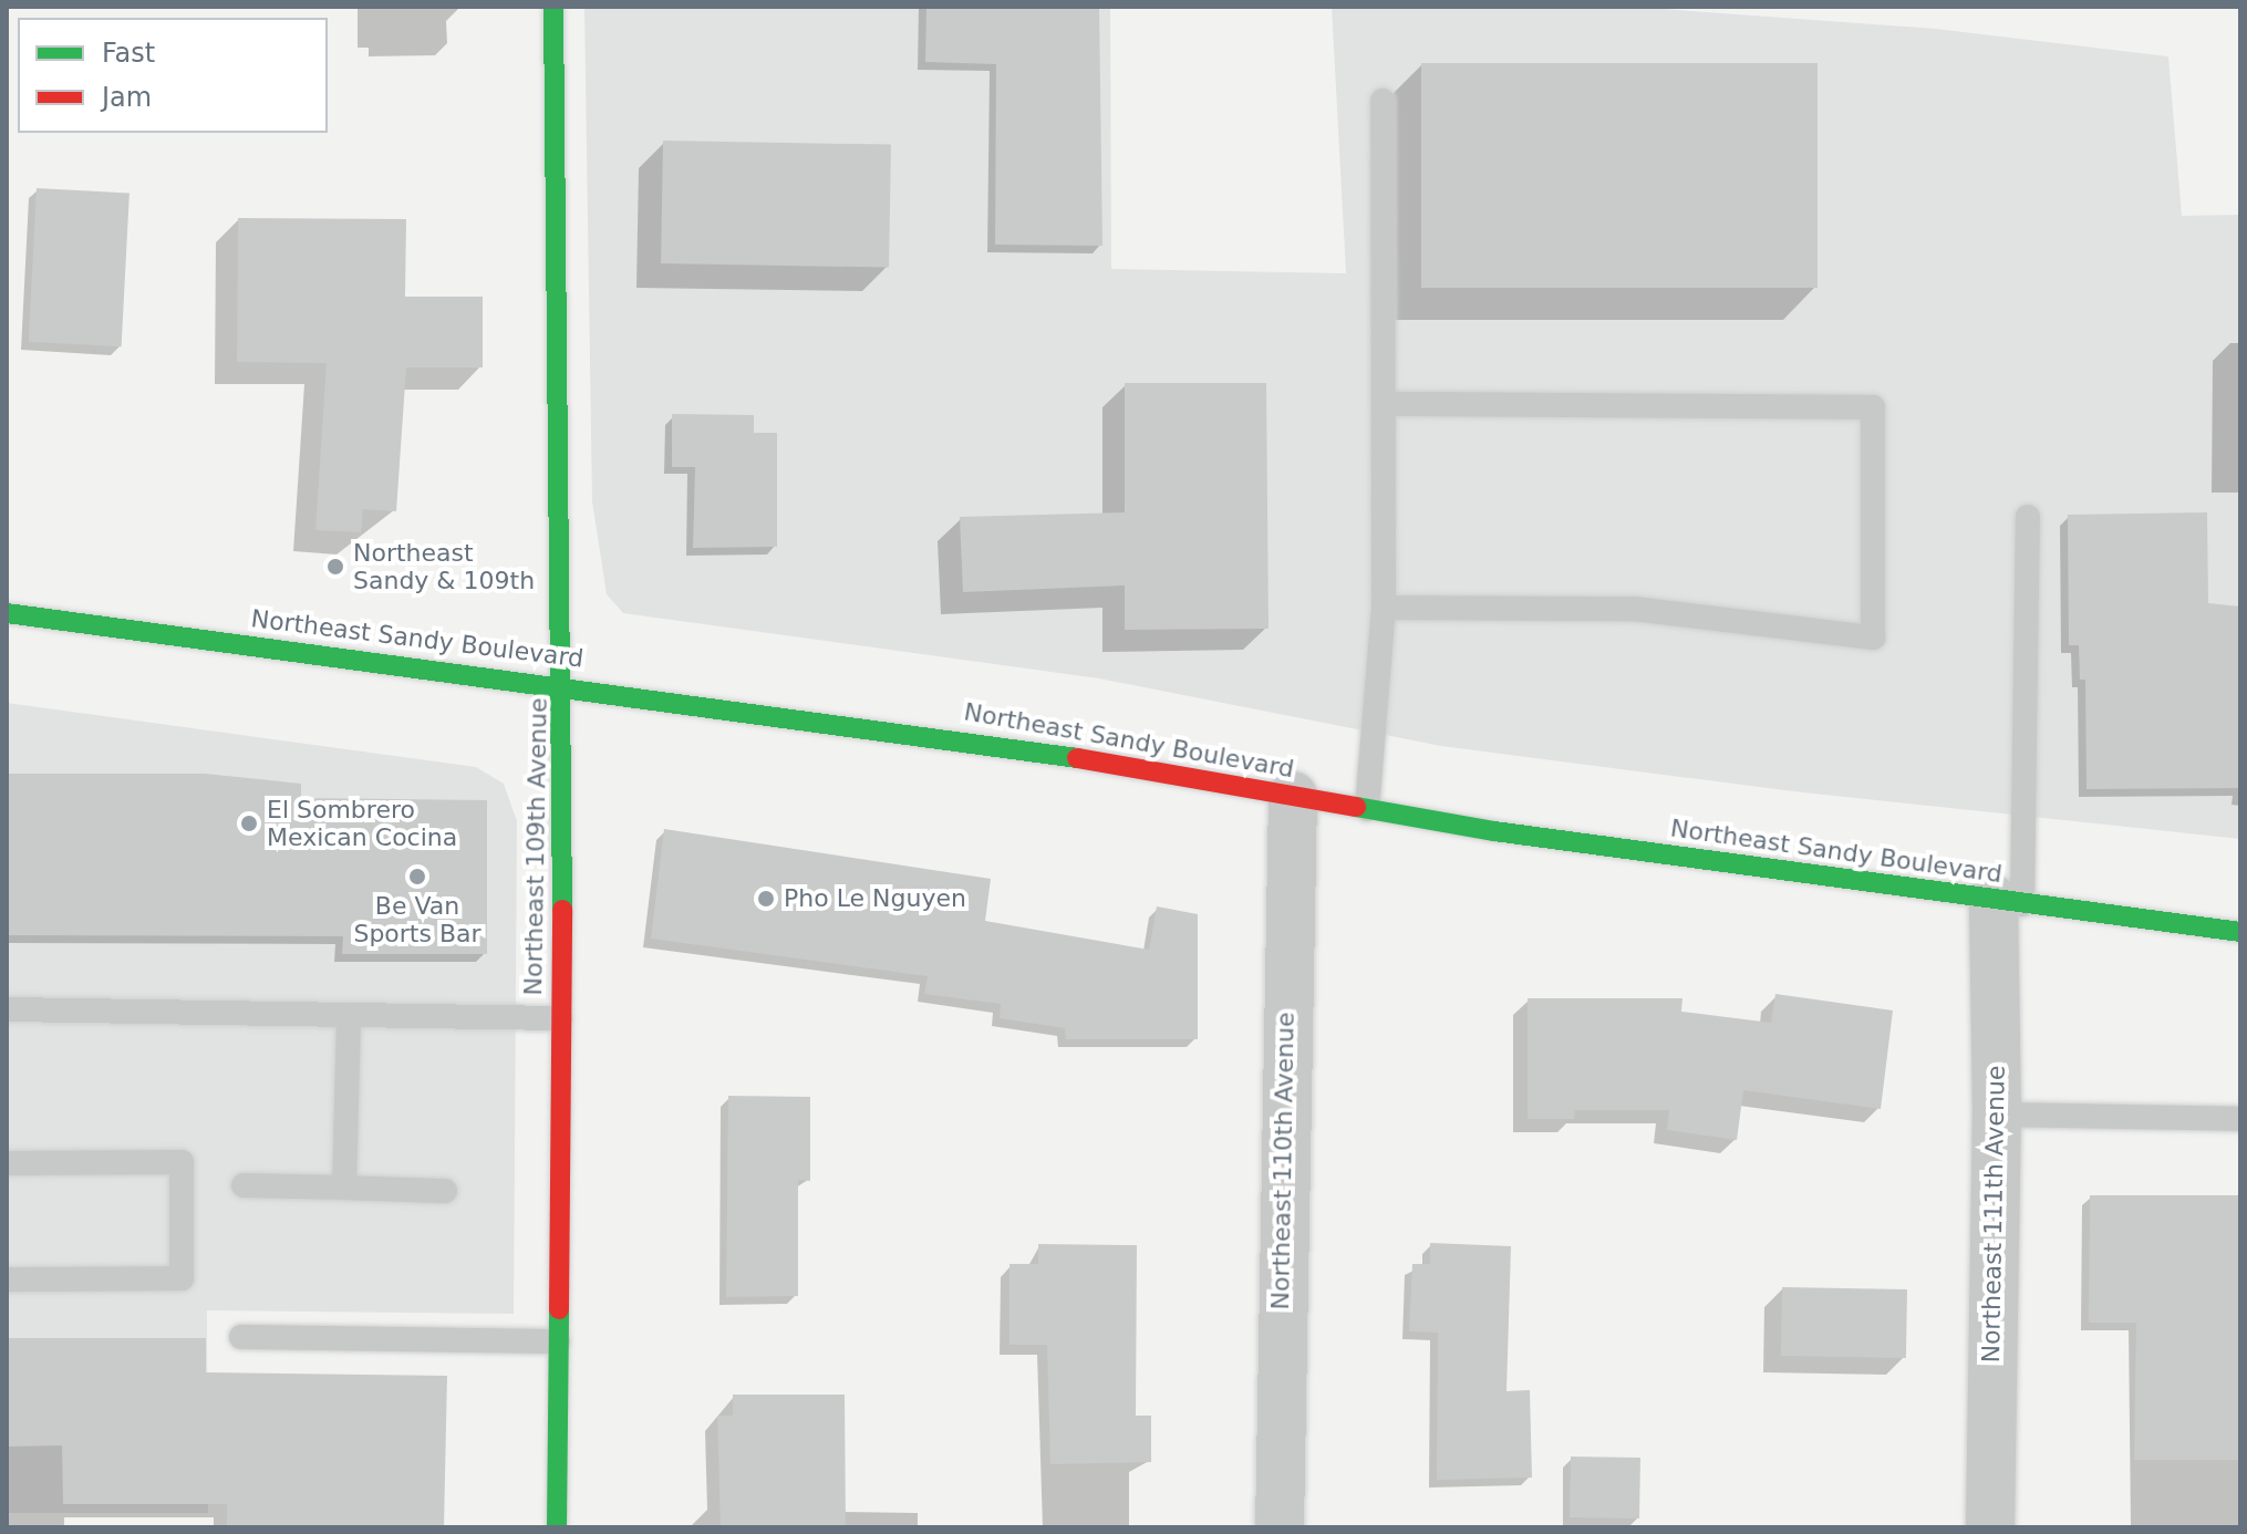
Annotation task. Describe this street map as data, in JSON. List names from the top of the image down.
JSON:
{
  "streets": {
    "main road": ["Northeast Sandy Boulevard", "Northeast 109th Avenue"],
    "street": ["Northeast 110th Avenue", "Northeast 111th Avenue"]
  },
  "crossings": [
    ["Northeast Sandy Boulevard", "Northeast 109th Avenue"],
    ["Northeast Sandy Boulevard", "Northeast 110th Avenue"],
    ["Northeast Sandy Boulevard", "Northeast 111th Avenue"]
  ],
  "places": [
    "Northeast Sandy & 109th",
    "El Sombrero Mexican Cocina",
    "Be Van Sports Bar",
    "Pho Le Nguyen"
  ],
  "legend": ["Fast", "Jam"]
}
